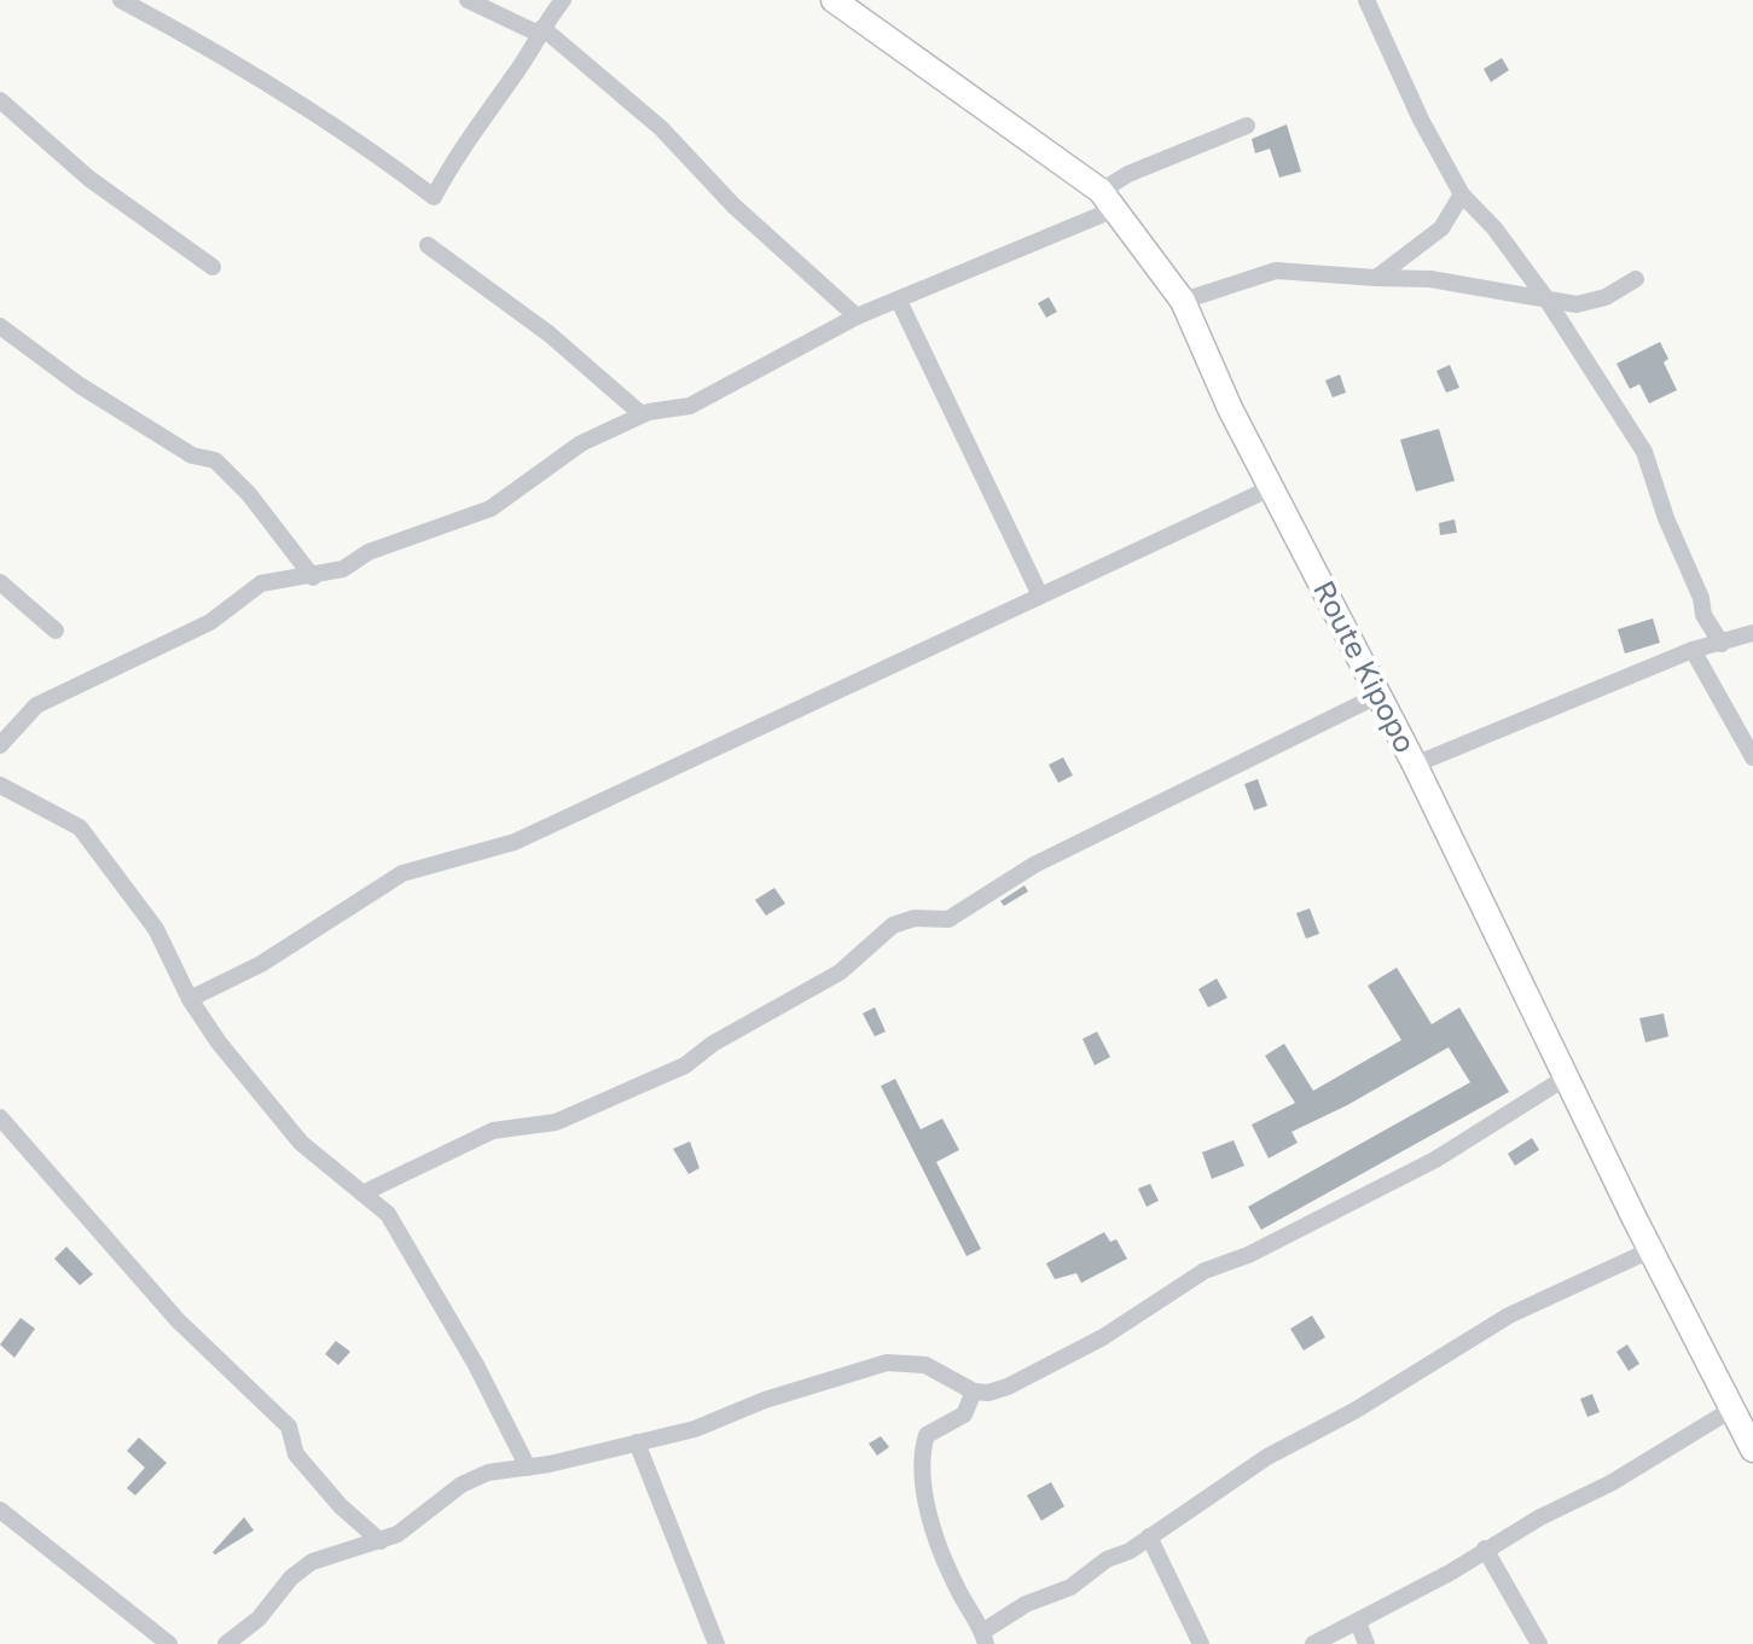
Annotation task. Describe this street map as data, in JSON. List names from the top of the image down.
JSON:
{
  "streets": {
    "main road": ["Route Kipopo"]
  }
}
